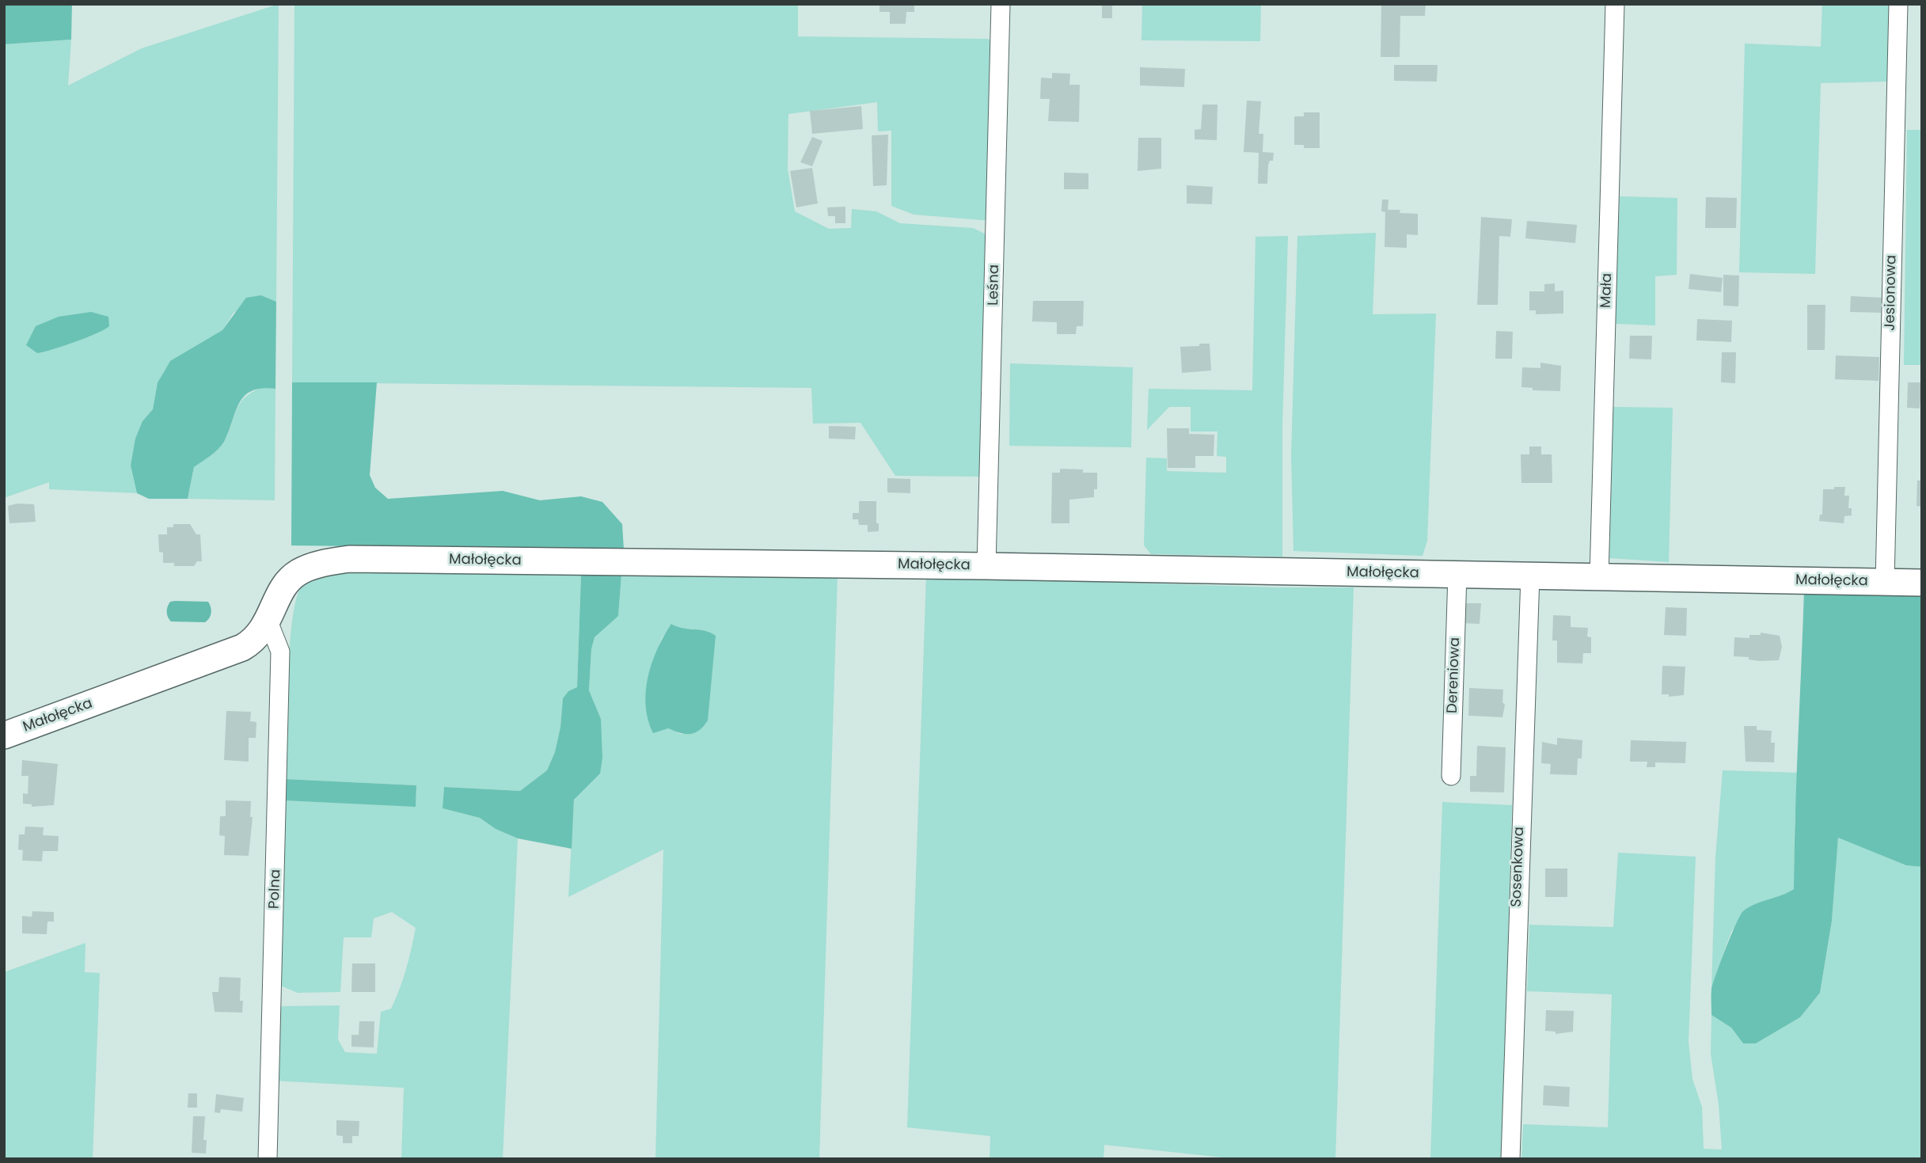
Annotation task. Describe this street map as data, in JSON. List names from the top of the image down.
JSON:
{
  "streets": {
    "street": [
      "Leśna",
      "Mała",
      "Jesionowa",
      "Małołęcka",
      "Dereniowa",
      "Sosenkowa",
      "Polna"
    ]
  },
  "crossings": [
    ["Leśna", "Małołęcka"],
    ["Mała", "Małołęcka"],
    ["Jesionowa", "Małołęcka"],
    ["Małołęcka", "Dereniowa"],
    ["Małołęcka", "Sosenkowa"],
    ["Małołęcka", "Polna"]
  ]
}
